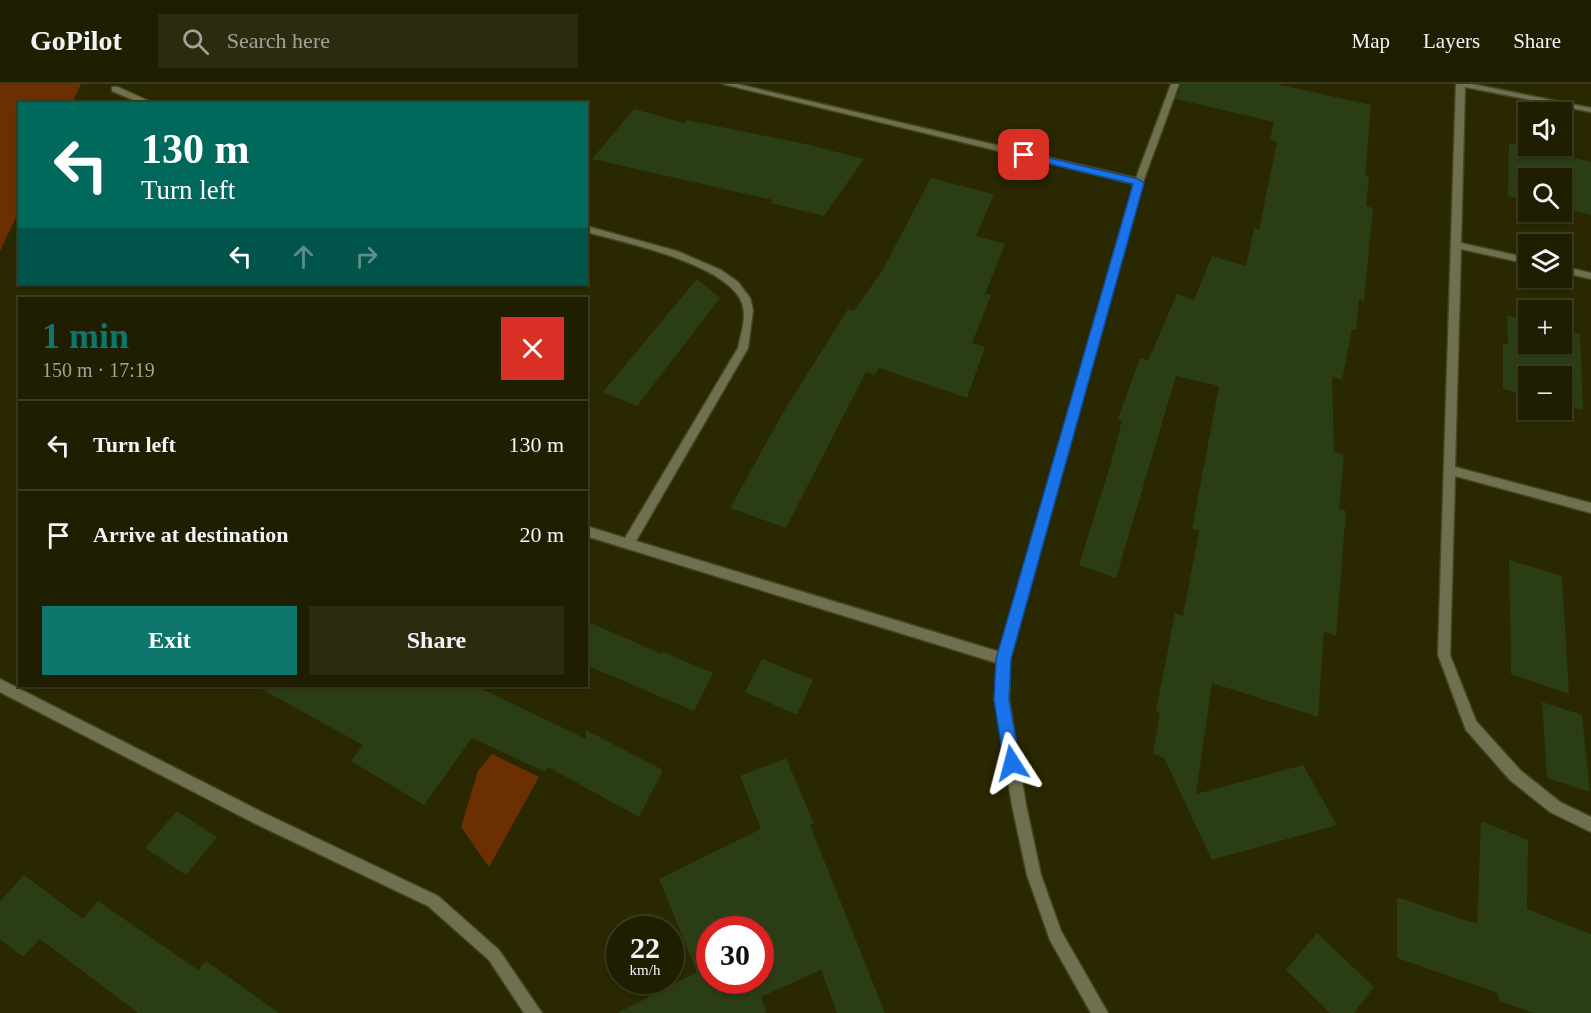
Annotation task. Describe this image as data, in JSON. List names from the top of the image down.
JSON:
{
  "page": {
    "header": "GoPilot",
    "search": "Search here",
    "nav": ["Map", "Layers", "Share"],
    "map_buttons": ["+", "−"],
    "turn": ["130 m", "Turn left"],
    "heading": ["1 min", "150 m · 17:19"],
    "list": [
      {
        "name": "Turn left",
        "value": "130 m"
      },
      {
        "name": "Arrive at destination",
        "value": "20 m"
      }
    ],
    "buttons": ["Exit", "Share"],
    "speed": "22 km/h",
    "limit": "30"
  }
}
